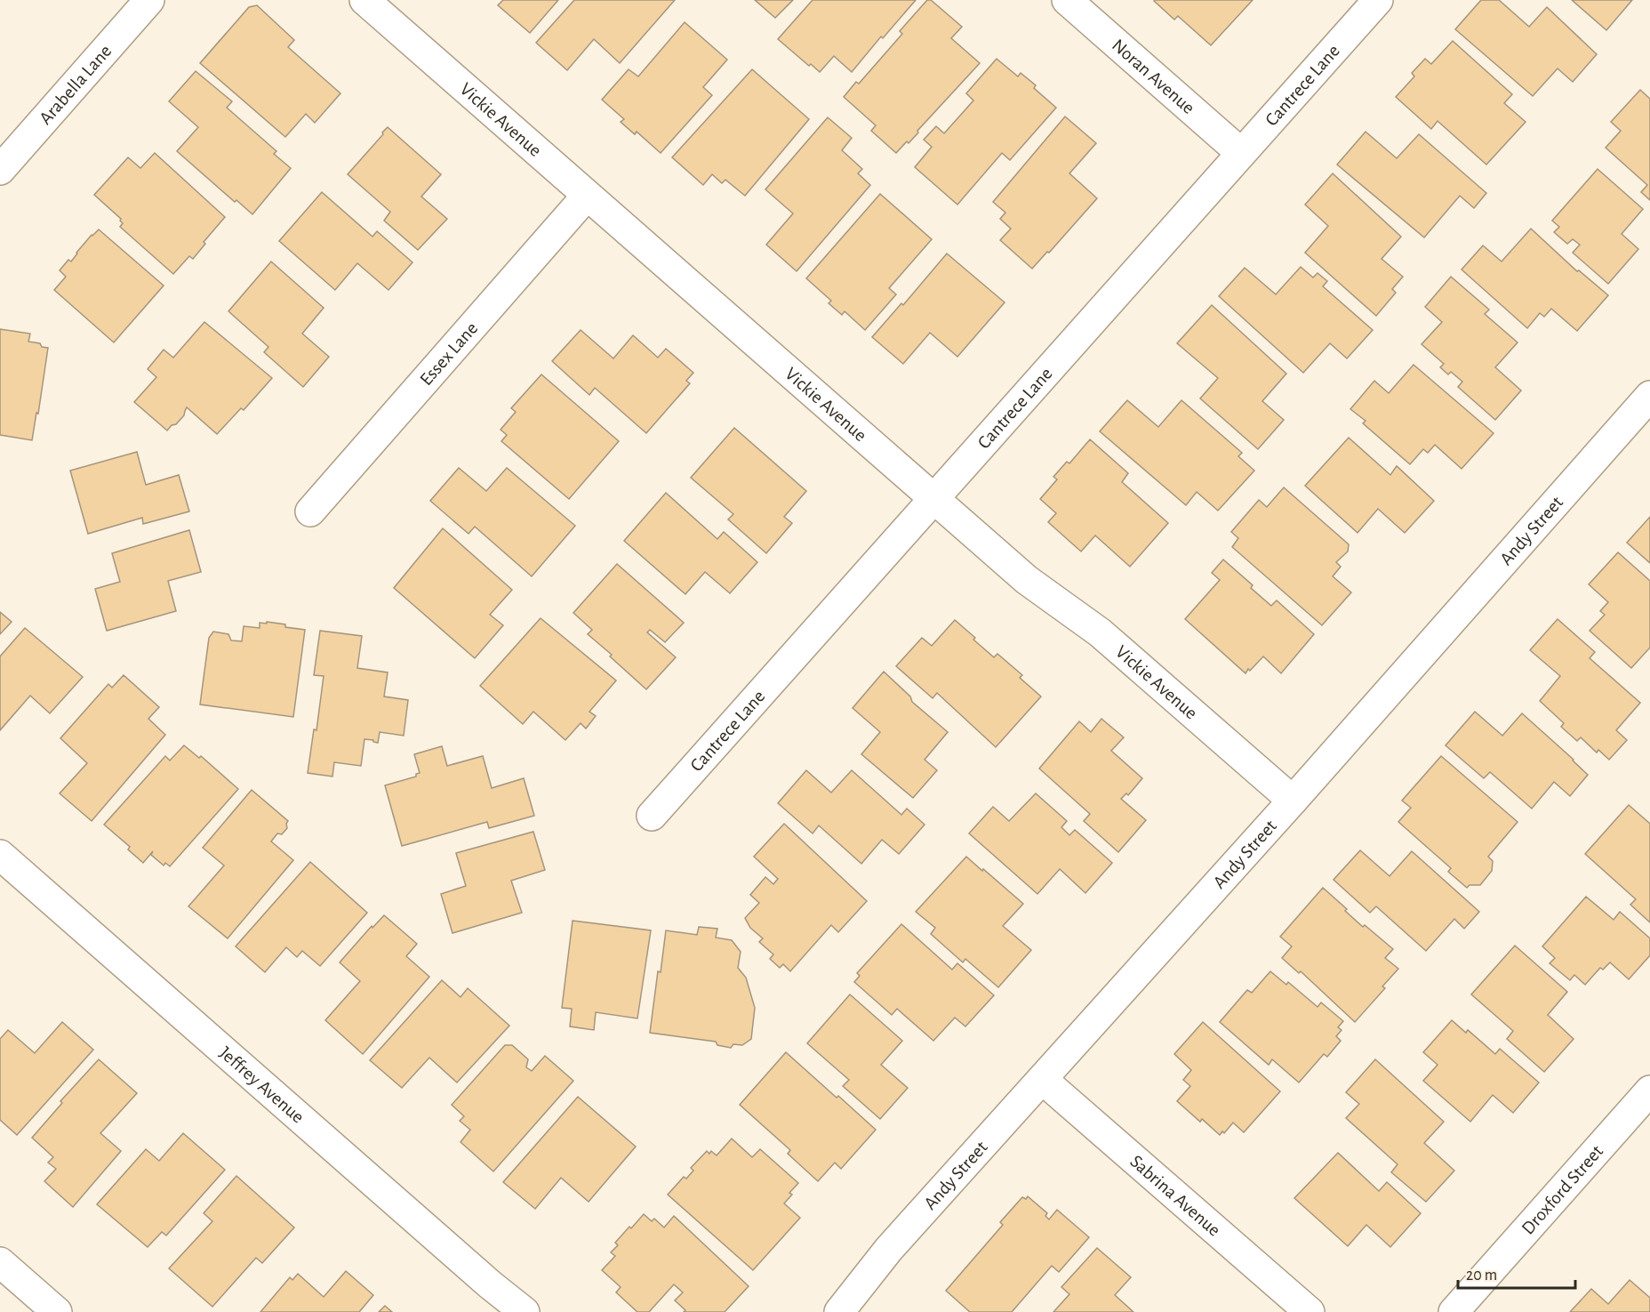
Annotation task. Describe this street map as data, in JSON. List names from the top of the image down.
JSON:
{
  "streets": {
    "street": [
      "Noran Avenue",
      "Arabella Lane",
      "Cantrece Lane",
      "Vickie Avenue",
      "Essex Lane",
      "Andy Street",
      "Jeffrey Avenue",
      "Droxford Street",
      "Sabrina Avenue"
    ]
  },
  "crossings": [
    ["Noran Avenue", "Cantrece Lane"],
    ["Cantrece Lane", "Vickie Avenue"],
    ["Vickie Avenue", "Essex Lane"],
    ["Vickie Avenue", "Andy Street"],
    ["Andy Street", "Sabrina Avenue"]
  ],
  "scale_bar": "20 m"
}
